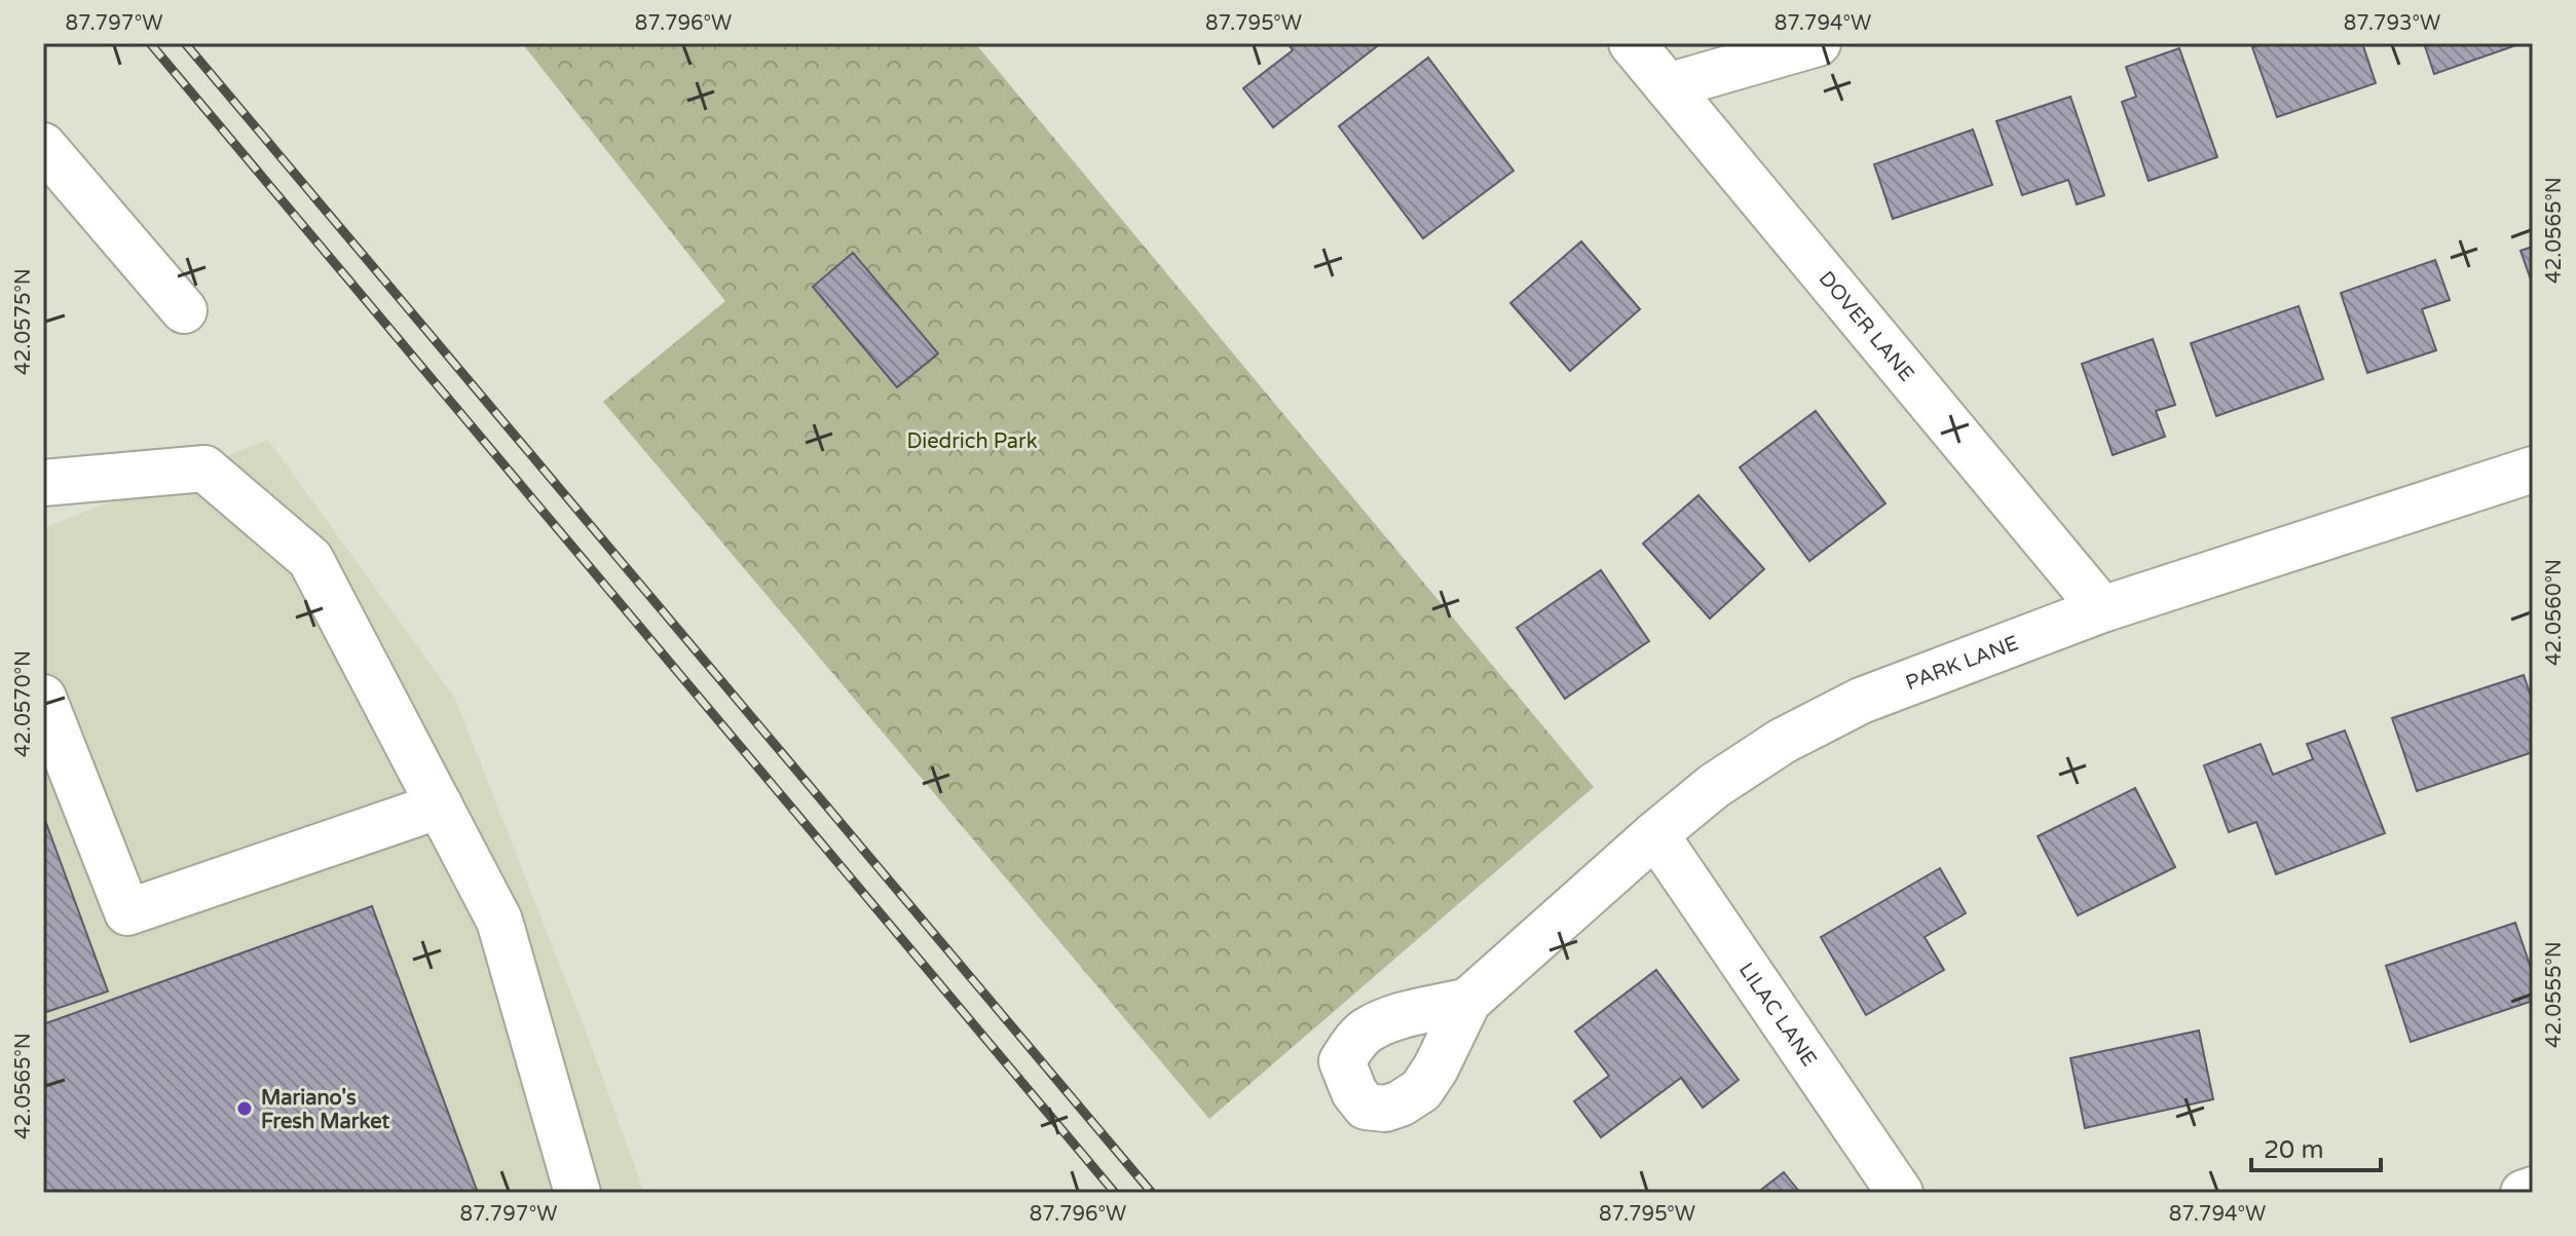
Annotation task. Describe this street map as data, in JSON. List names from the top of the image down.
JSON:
{
  "streets": {
    "street": ["DOVER LANE", "PARK LANE", "LILAC LANE"]
  },
  "crossings": [
    ["DOVER LANE", "PARK LANE"],
    ["PARK LANE", "LILAC LANE"]
  ],
  "parks": ["Diedrich Park"],
  "places": ["Mariano's Fresh Market"],
  "scale_bar": "20 m",
  "coordinates": [
    "87.797°W",
    "87.796°W",
    "87.795°W",
    "87.794°W",
    "87.793°W",
    "42.0565°N",
    "42.0575°N",
    "42.0560°N",
    "42.0570°N",
    "42.0555°N"
  ]
}
